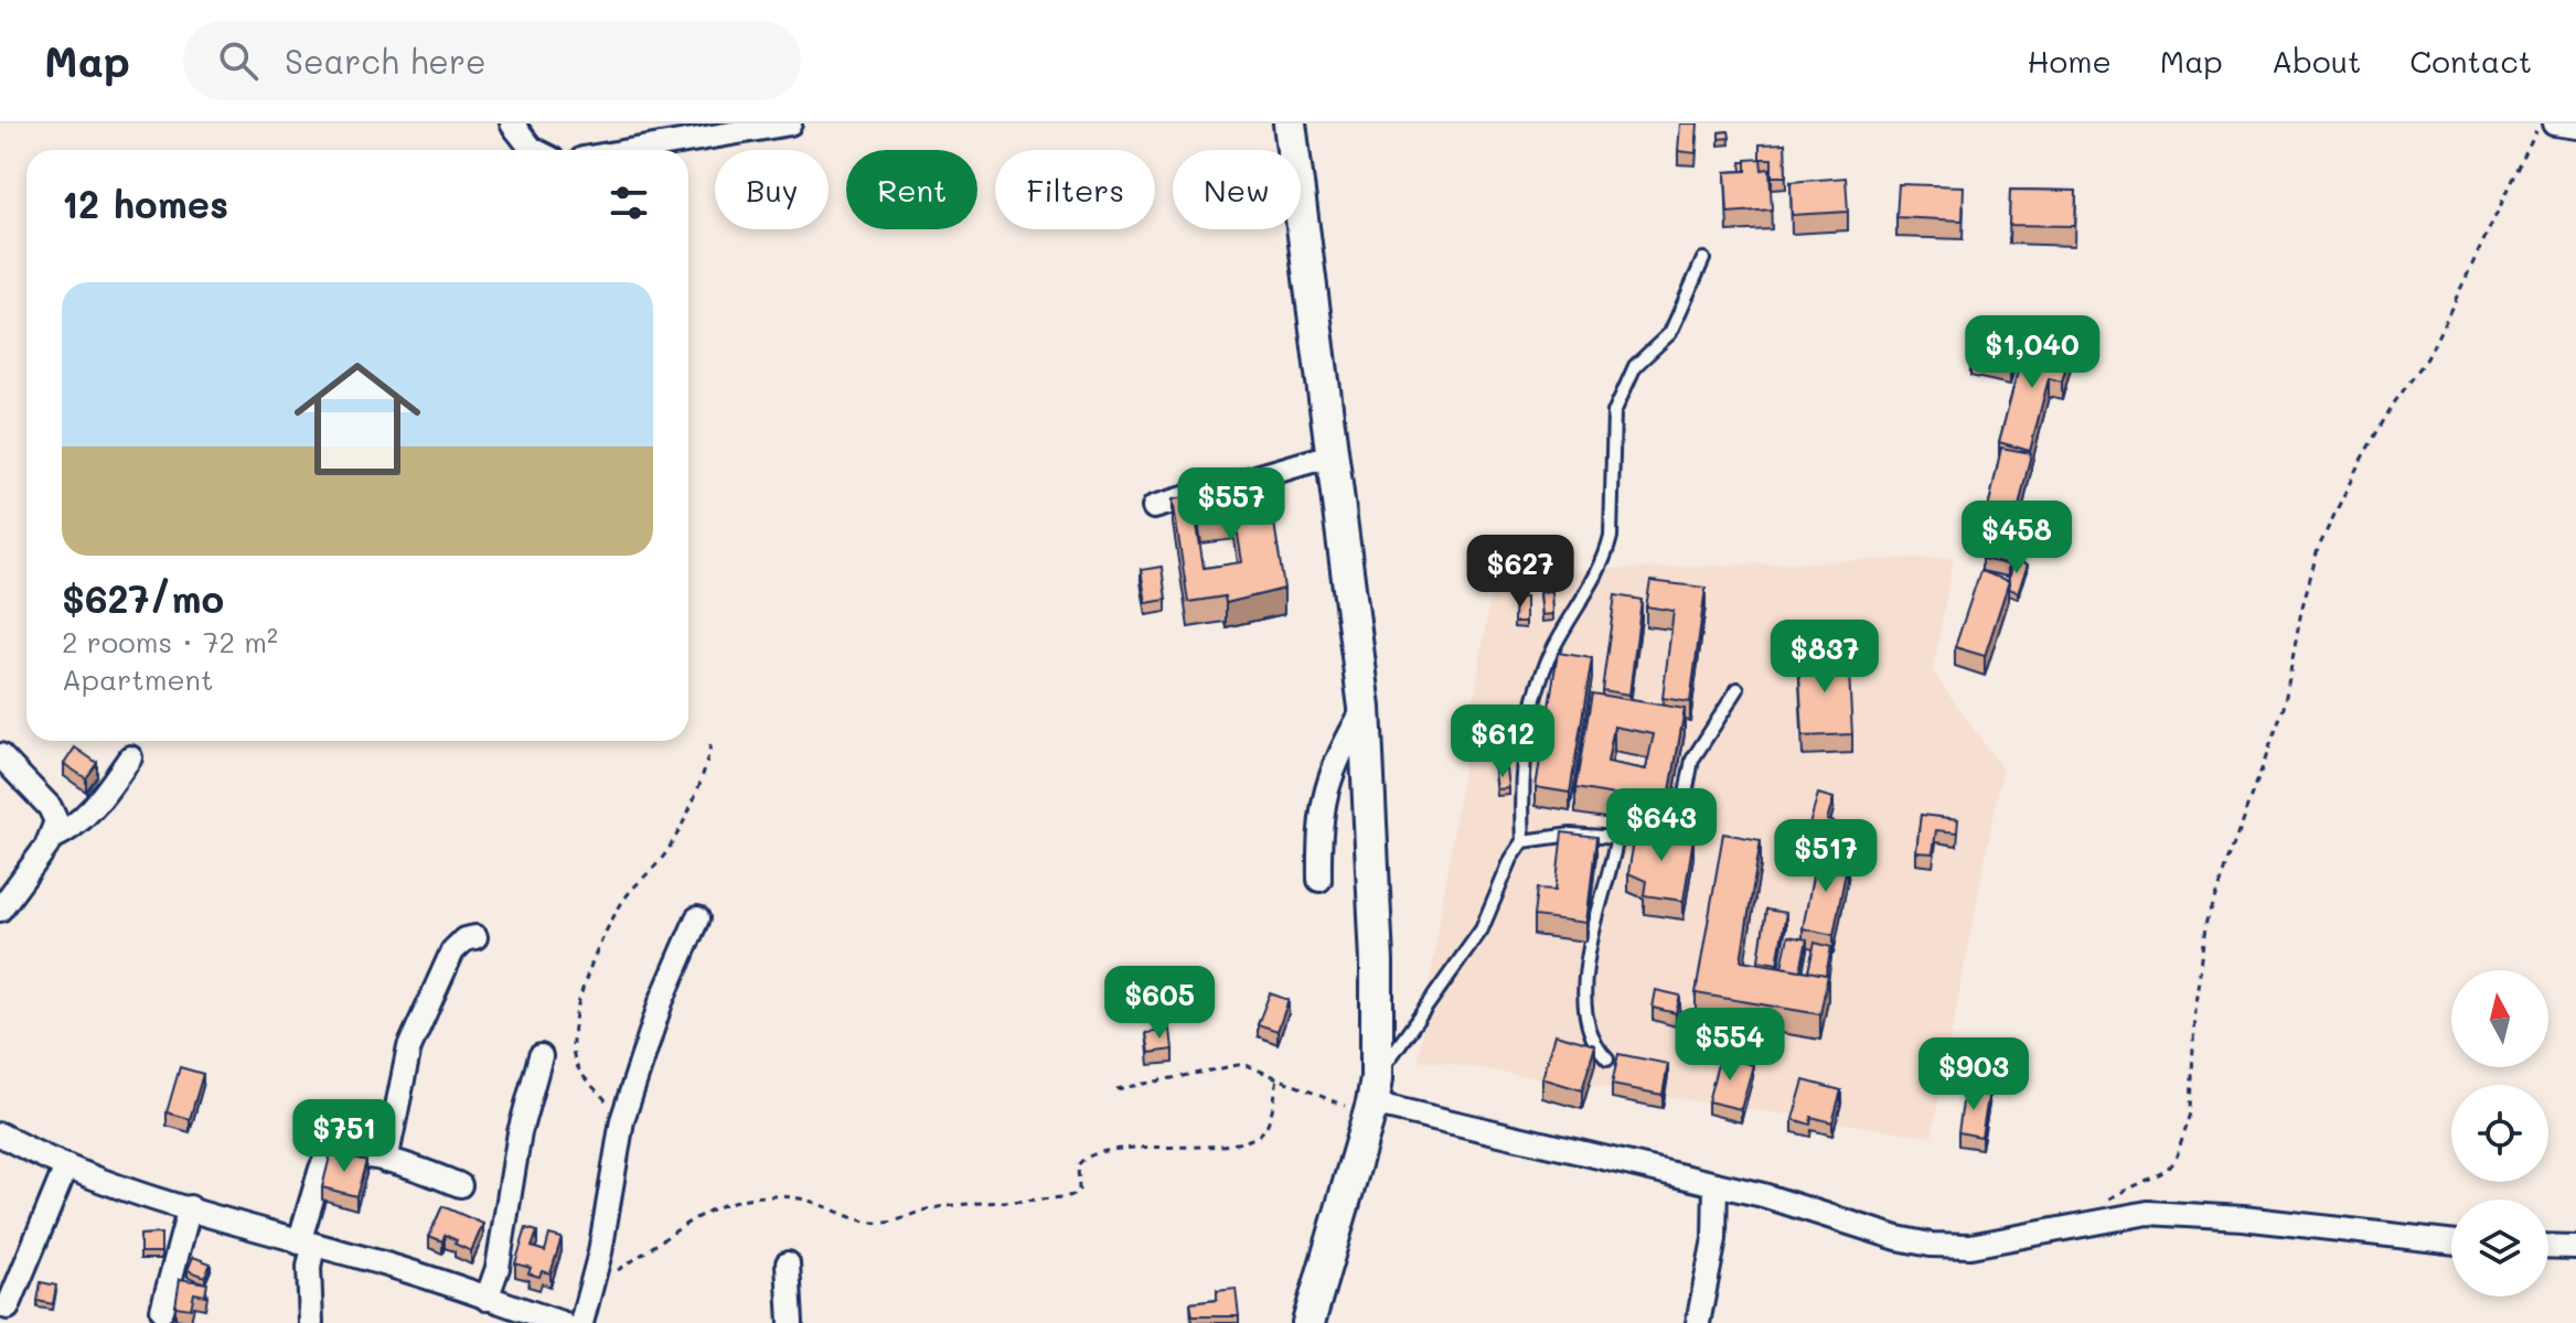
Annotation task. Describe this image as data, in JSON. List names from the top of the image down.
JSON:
{
  "north": "top",
  "page": {
    "header": "Map",
    "search": "Search here",
    "nav": [
      "Home",
      "Map",
      "About",
      "Contact"
    ],
    "chip": [
      "Buy",
      "Rent",
      "Filters",
      "New"
    ],
    "heading": "12 homes",
    "list": [
      {
        "name": "$627/mo",
        "note": "2 rooms · 72 m² · Apartment"
      }
    ],
    "price": [
      "$1,040",
      "$557",
      "$458",
      "$627",
      "$837",
      "$612",
      "$643",
      "$517",
      "$605",
      "$554",
      "$903",
      "$751"
    ]
  }
}
